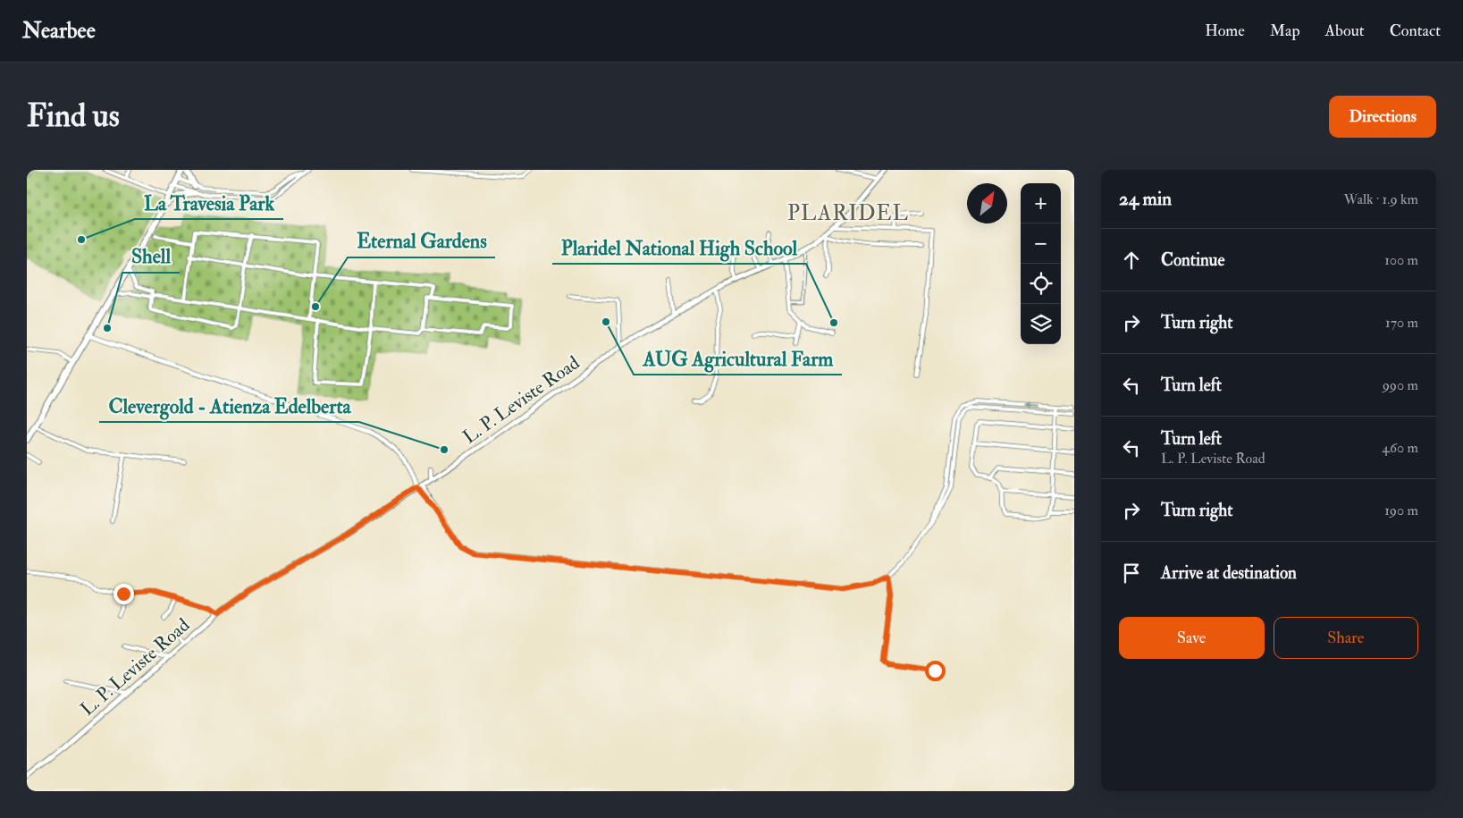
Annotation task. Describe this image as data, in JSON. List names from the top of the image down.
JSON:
{
  "streets": {
    "main road": ["L. P. Leviste Road"]
  },
  "districts": ["PLARIDEL"],
  "places": [
    "La Travesia Park",
    "Eternal Gardens",
    "AUG Agricultural Farm",
    "Plaridel National High School",
    "Shell",
    "Clevergold - Atienza Edelberta"
  ],
  "north": "top right",
  "page": {
    "header": "Nearbee",
    "nav": [
      "Home",
      "Map",
      "About",
      "Contact"
    ],
    "buttons": [
      "Directions",
      ["Save", "Share"]
    ],
    "title": "Find us",
    "heading": ["24 min", "Walk · 1.9 km"],
    "map_buttons": ["+", "−"],
    "list": [
      ["Continue", "100 m"],
      ["Turn right", "170 m"],
      ["Turn left", "990 m"],
      ["Turn left", "L. P. Leviste Road", "460 m"],
      ["Turn right", "190 m"],
      "Arrive at destination"
    ]
  }
}
